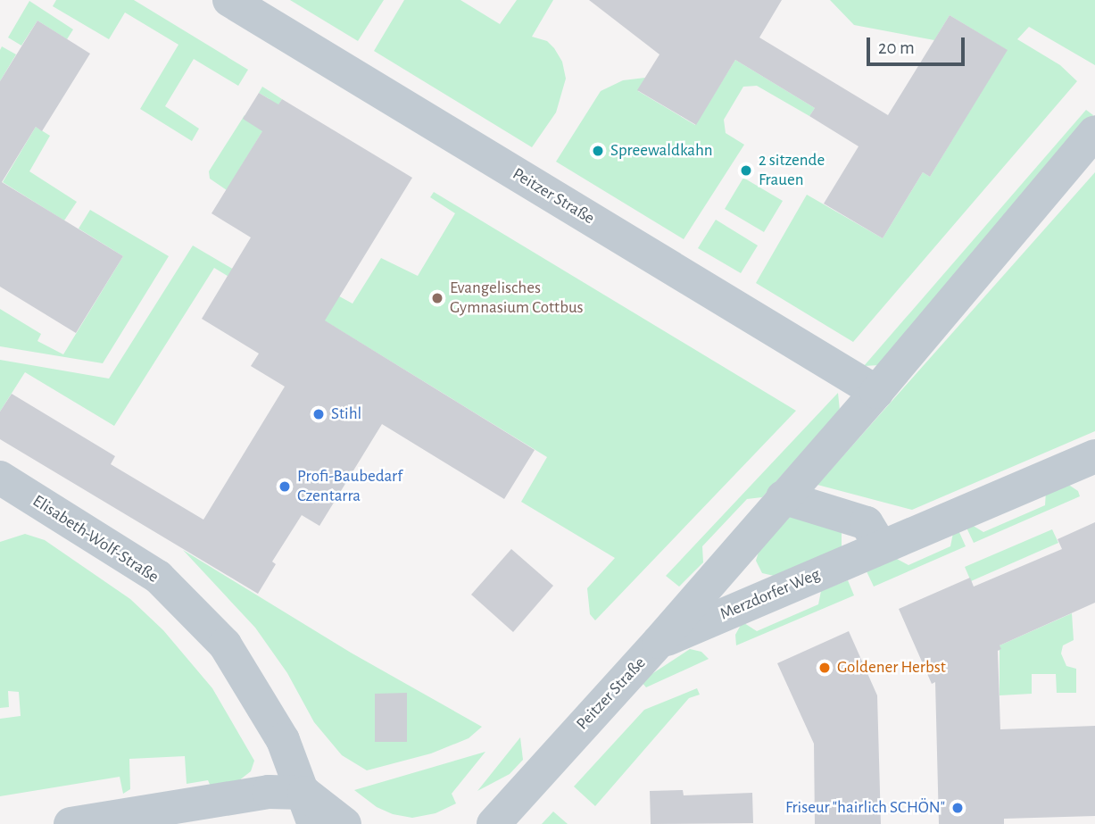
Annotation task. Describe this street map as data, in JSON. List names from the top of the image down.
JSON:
{
  "streets": {
    "street": ["Peitzer Straße", "Elisabeth-Wolf-Straße", "Merzdorfer Weg"]
  },
  "crossings": [
    ["Peitzer Straße", "Merzdorfer Weg"]
  ],
  "places": [
    "Spreewaldkahn",
    "2 sitzende Frauen",
    "Evangelisches Gymnasium Cottbus",
    "Stihl",
    "Profi-Baubedarf Czentarra",
    "Goldener Herbst",
    "Friseur \"hairlich SCHÖN\""
  ],
  "scale_bar": "20 m"
}
